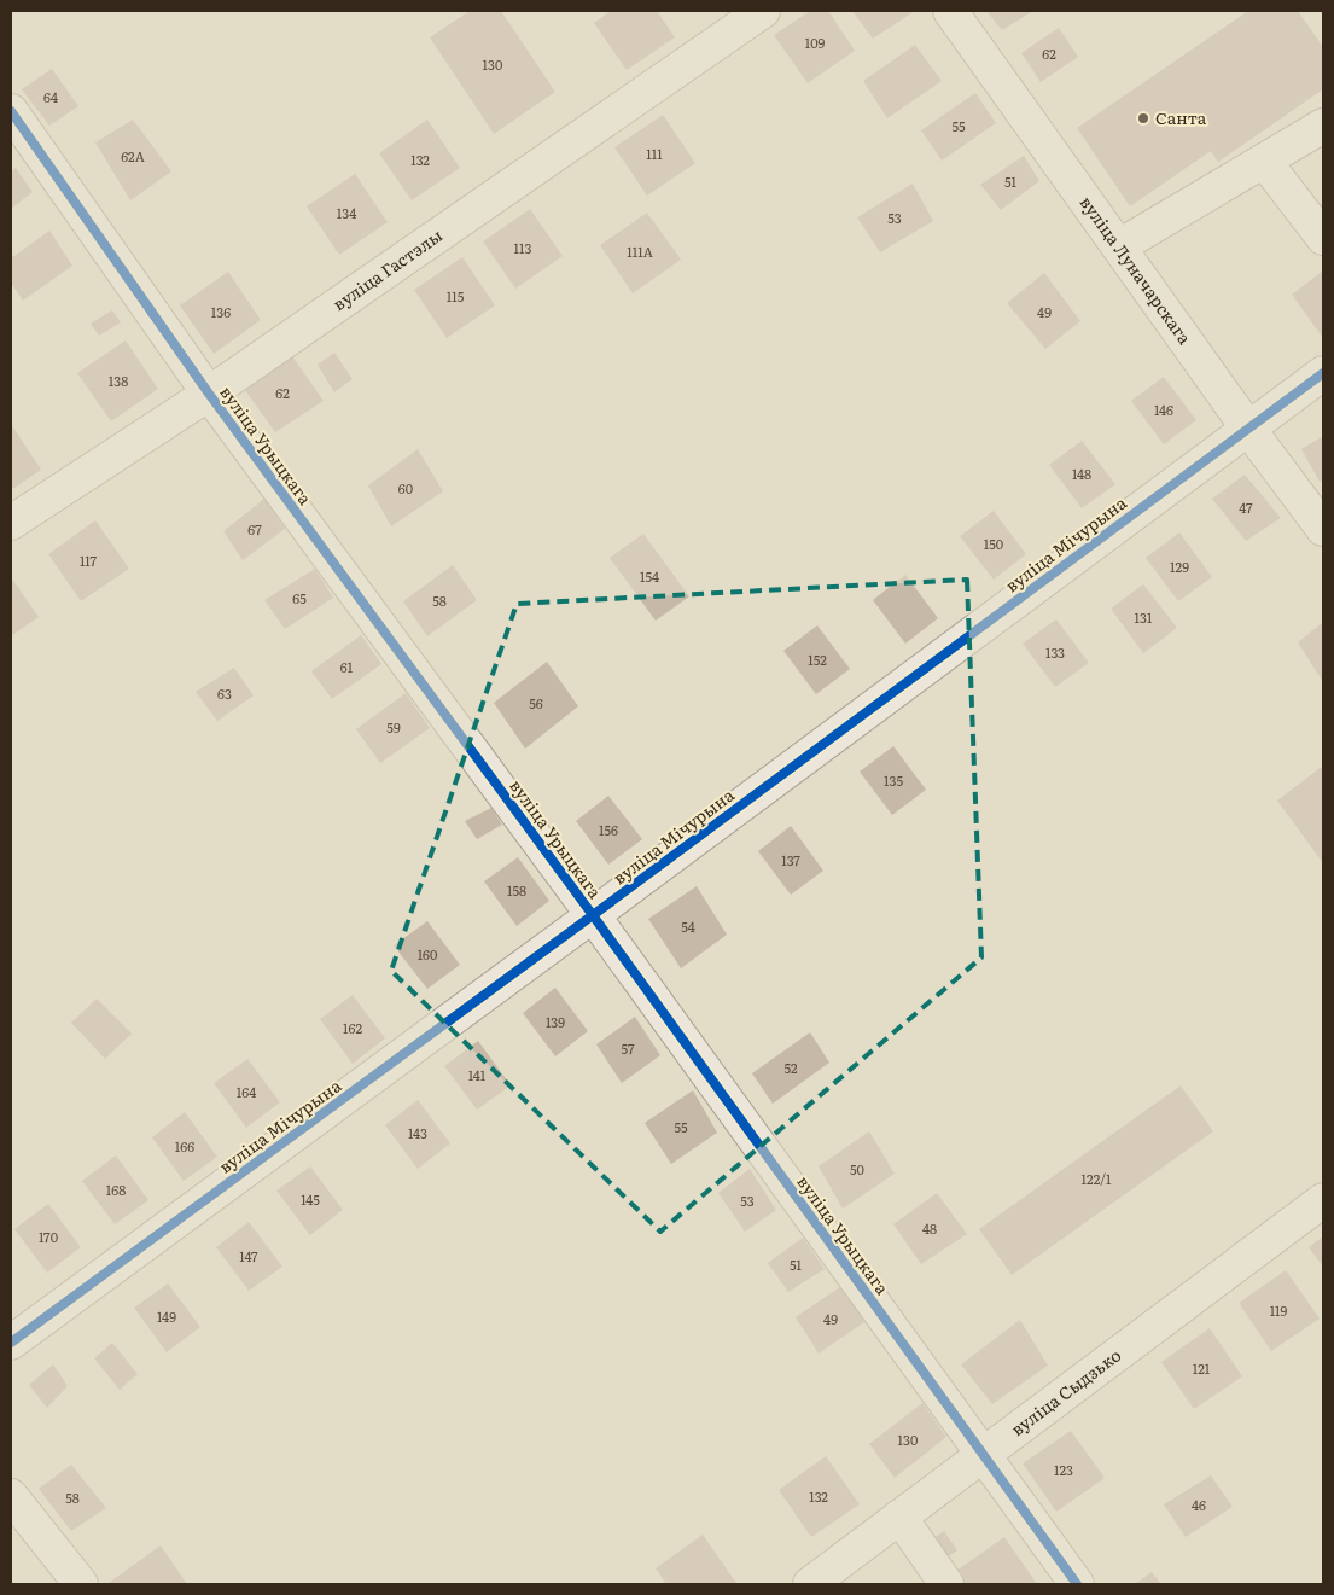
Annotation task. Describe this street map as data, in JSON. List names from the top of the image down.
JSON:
{
  "streets": {
    "street": [
      "вуліца Гастэлы",
      "вуліца Луначарскага",
      "вуліца Урыцкага",
      "вуліца Мічурына",
      "вуліца Сыдзько"
    ]
  },
  "crossings": [
    ["вуліца Гастэлы", "вуліца Урыцкага"],
    ["вуліца Луначарскага", "вуліца Мічурына"],
    ["вуліца Урыцкага", "вуліца Мічурына"],
    ["вуліца Урыцкага", "вуліца Сыдзько"]
  ],
  "places": ["Санта"],
  "house_numbers": [
    "109",
    "62",
    "130",
    "64",
    "55",
    "111",
    "62А",
    "132",
    "51",
    "134",
    "53",
    "113",
    "111А",
    "115",
    "136",
    "49",
    "138",
    "62",
    "146",
    "148",
    "60",
    "47",
    "67",
    "150",
    "117",
    "129",
    "154",
    "65",
    "58",
    "131",
    "133",
    "152",
    "61",
    "63",
    "56",
    "59",
    "135",
    "156",
    "137",
    "158",
    "54",
    "160",
    "139",
    "162",
    "57",
    "52",
    "141",
    "164",
    "55",
    "143",
    "166",
    "50",
    "122/1",
    "168",
    "145",
    "53",
    "48",
    "170",
    "147",
    "51",
    "119",
    "149",
    "49",
    "121",
    "130",
    "123",
    "132",
    "58",
    "46"
  ]
}
